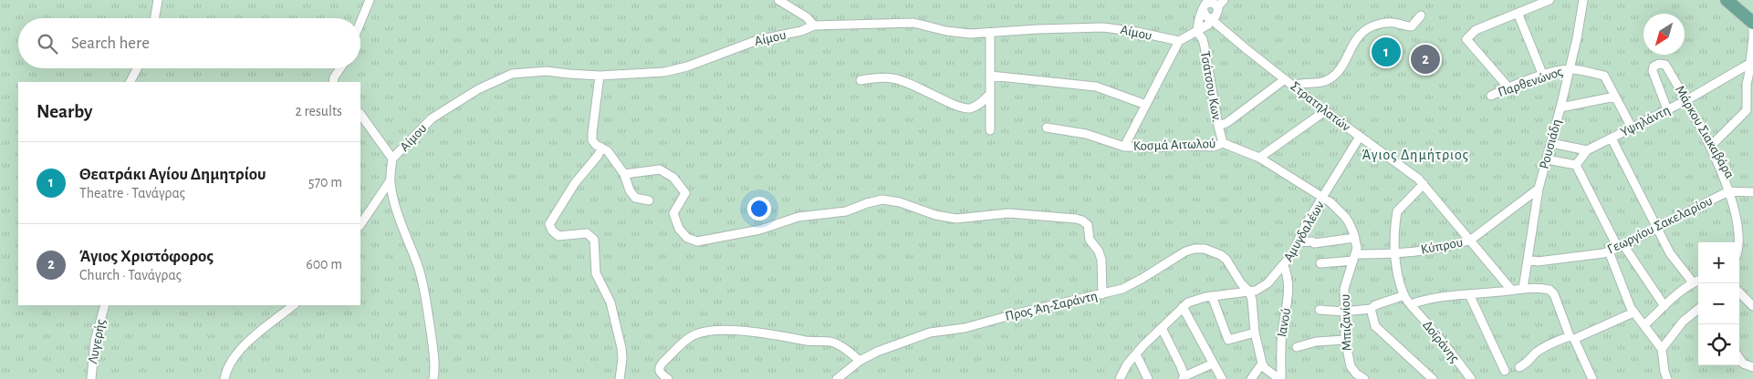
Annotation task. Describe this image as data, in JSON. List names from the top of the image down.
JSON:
{
  "streets": {
    "street": [
      "Αίμου",
      "Παρθενώνος",
      "Τσάτσου Κων.",
      "Στρατηλατών",
      "Υψηλάντη",
      "Μάρκου Σιακαβάρα",
      "Ρουσιάδη",
      "Κοσμά Αιτωλού",
      "Γεωργίου Σακελαρίου",
      "Αμυγδαλέων",
      "Κύπρου",
      "Προς Άη-Σαράντη",
      "Ιανού",
      "Μπιζανίου",
      "Λυγερής",
      "Δοϊράνης"
    ]
  },
  "crossings": [
    ["Παρθενώνος", "Ρουσιάδη"],
    ["Τσάτσου Κων.", "Κοσμά Αιτωλού"],
    ["Στρατηλατών", "Αμυγδαλέων"],
    ["Στρατηλατών", "Κύπρου"],
    ["Υψηλάντη", "Μάρκου Σιακαβάρα"],
    ["Μάρκου Σιακαβάρα", "Γεωργίου Σακελαρίου"],
    ["Ρουσιάδη", "Γεωργίου Σακελαρίου"],
    ["Ρουσιάδη", "Κύπρου"],
    ["Κοσμά Αιτωλού", "Αμυγδαλέων"],
    ["Κοσμά Αιτωλού", "Κύπρου"],
    ["Κοσμά Αιτωλού", "Μπιζανίου"],
    ["Αμυγδαλέων", "Προς Άη-Σαράντη"],
    ["Αμυγδαλέων", "Ιανού"],
    ["Κύπρου", "Μπιζανίου"]
  ],
  "districts": ["Άγιος Δημήτριος"],
  "north": "bottom left",
  "page": {
    "search": "Search here",
    "pins": ["1", "2"],
    "heading": ["Nearby", "2 results"],
    "list": [
      {
        "mark": "1",
        "name": "Θεατράκι Αγίου Δημητρίου",
        "note": "Theatre · Τανάγρας",
        "value": "570 m"
      },
      {
        "mark": "2",
        "name": "Άγιος Χριστόφορος",
        "note": "Church · Τανάγρας",
        "value": "600 m"
      }
    ],
    "map_buttons": ["+", "−"]
  }
}
